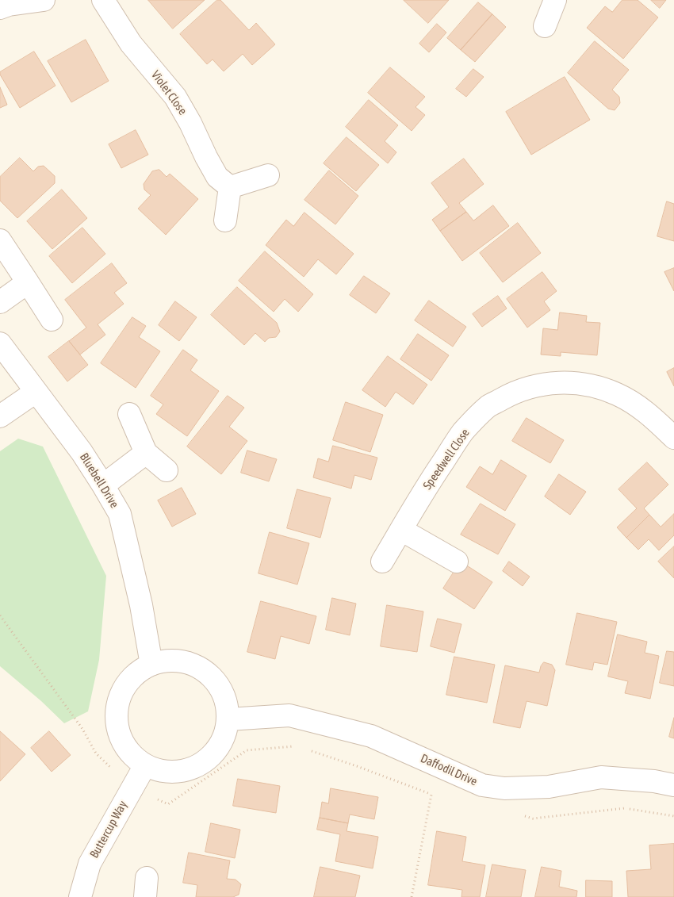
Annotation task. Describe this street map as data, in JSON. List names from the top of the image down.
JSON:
{
  "streets": {
    "street": [
      "Violet Close",
      "Speedwell Close",
      "Bluebell Drive",
      "Daffodil Drive",
      "Buttercup Way"
    ]
  },
  "crossings": [
    ["Bluebell Drive", "Daffodil Drive"],
    ["Bluebell Drive", "Buttercup Way"],
    ["Daffodil Drive", "Buttercup Way"]
  ]
}
